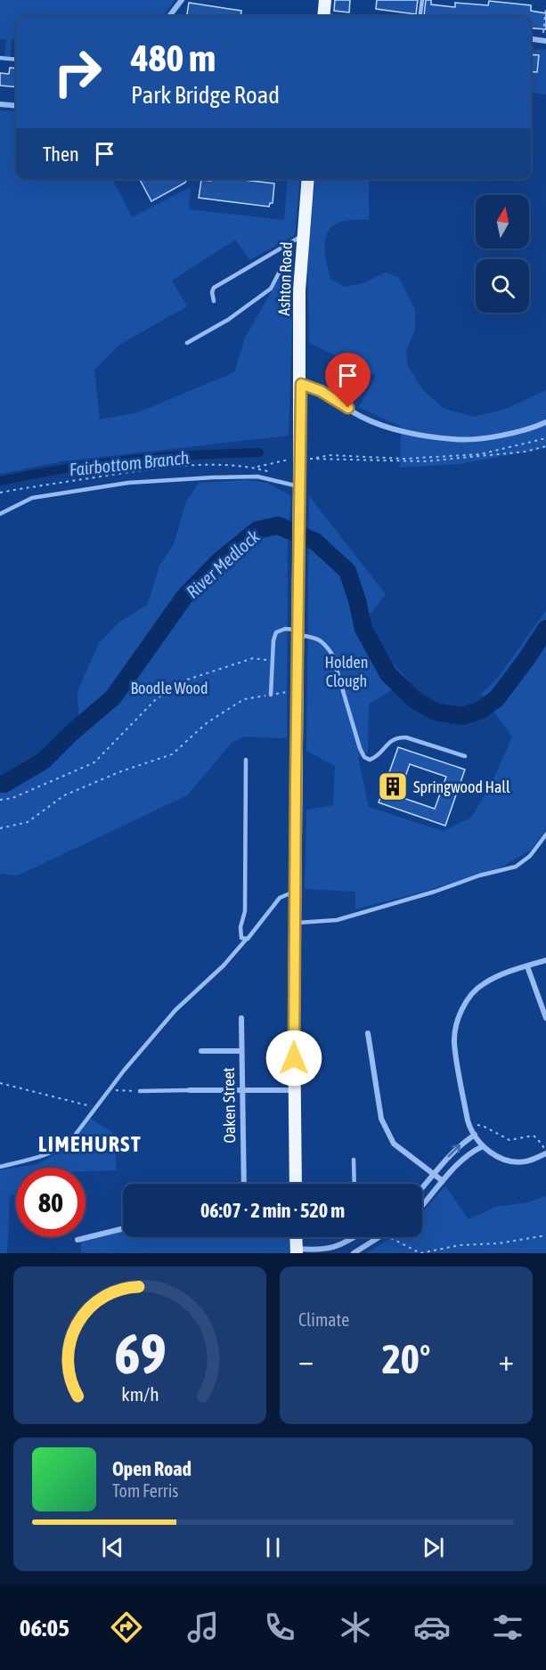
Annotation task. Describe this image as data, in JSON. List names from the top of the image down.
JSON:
{
  "streets": {
    "highway": ["Ashton Road"],
    "street": ["Oaken Street"]
  },
  "districts": ["LIMEHURST"],
  "water": ["Fairbottom Branch", "River Medlock"],
  "parks": ["Holden Clough", "Boodle Wood"],
  "places": {
    "building": ["Springwood Hall"]
  },
  "north": "top",
  "page": {
    "turn": ["480 m", "Park Bridge Road"],
    "then": "Then",
    "limit": "80",
    "trip": "06:07 · 2 min · 520 m",
    "tile": "Climate",
    "heat": ["−", "20°", "+"],
    "song": ["Open Road", "Tom Ferris"],
    "tabs": "06:05",
    "gauge": ["69", "km/h"]
  }
}
